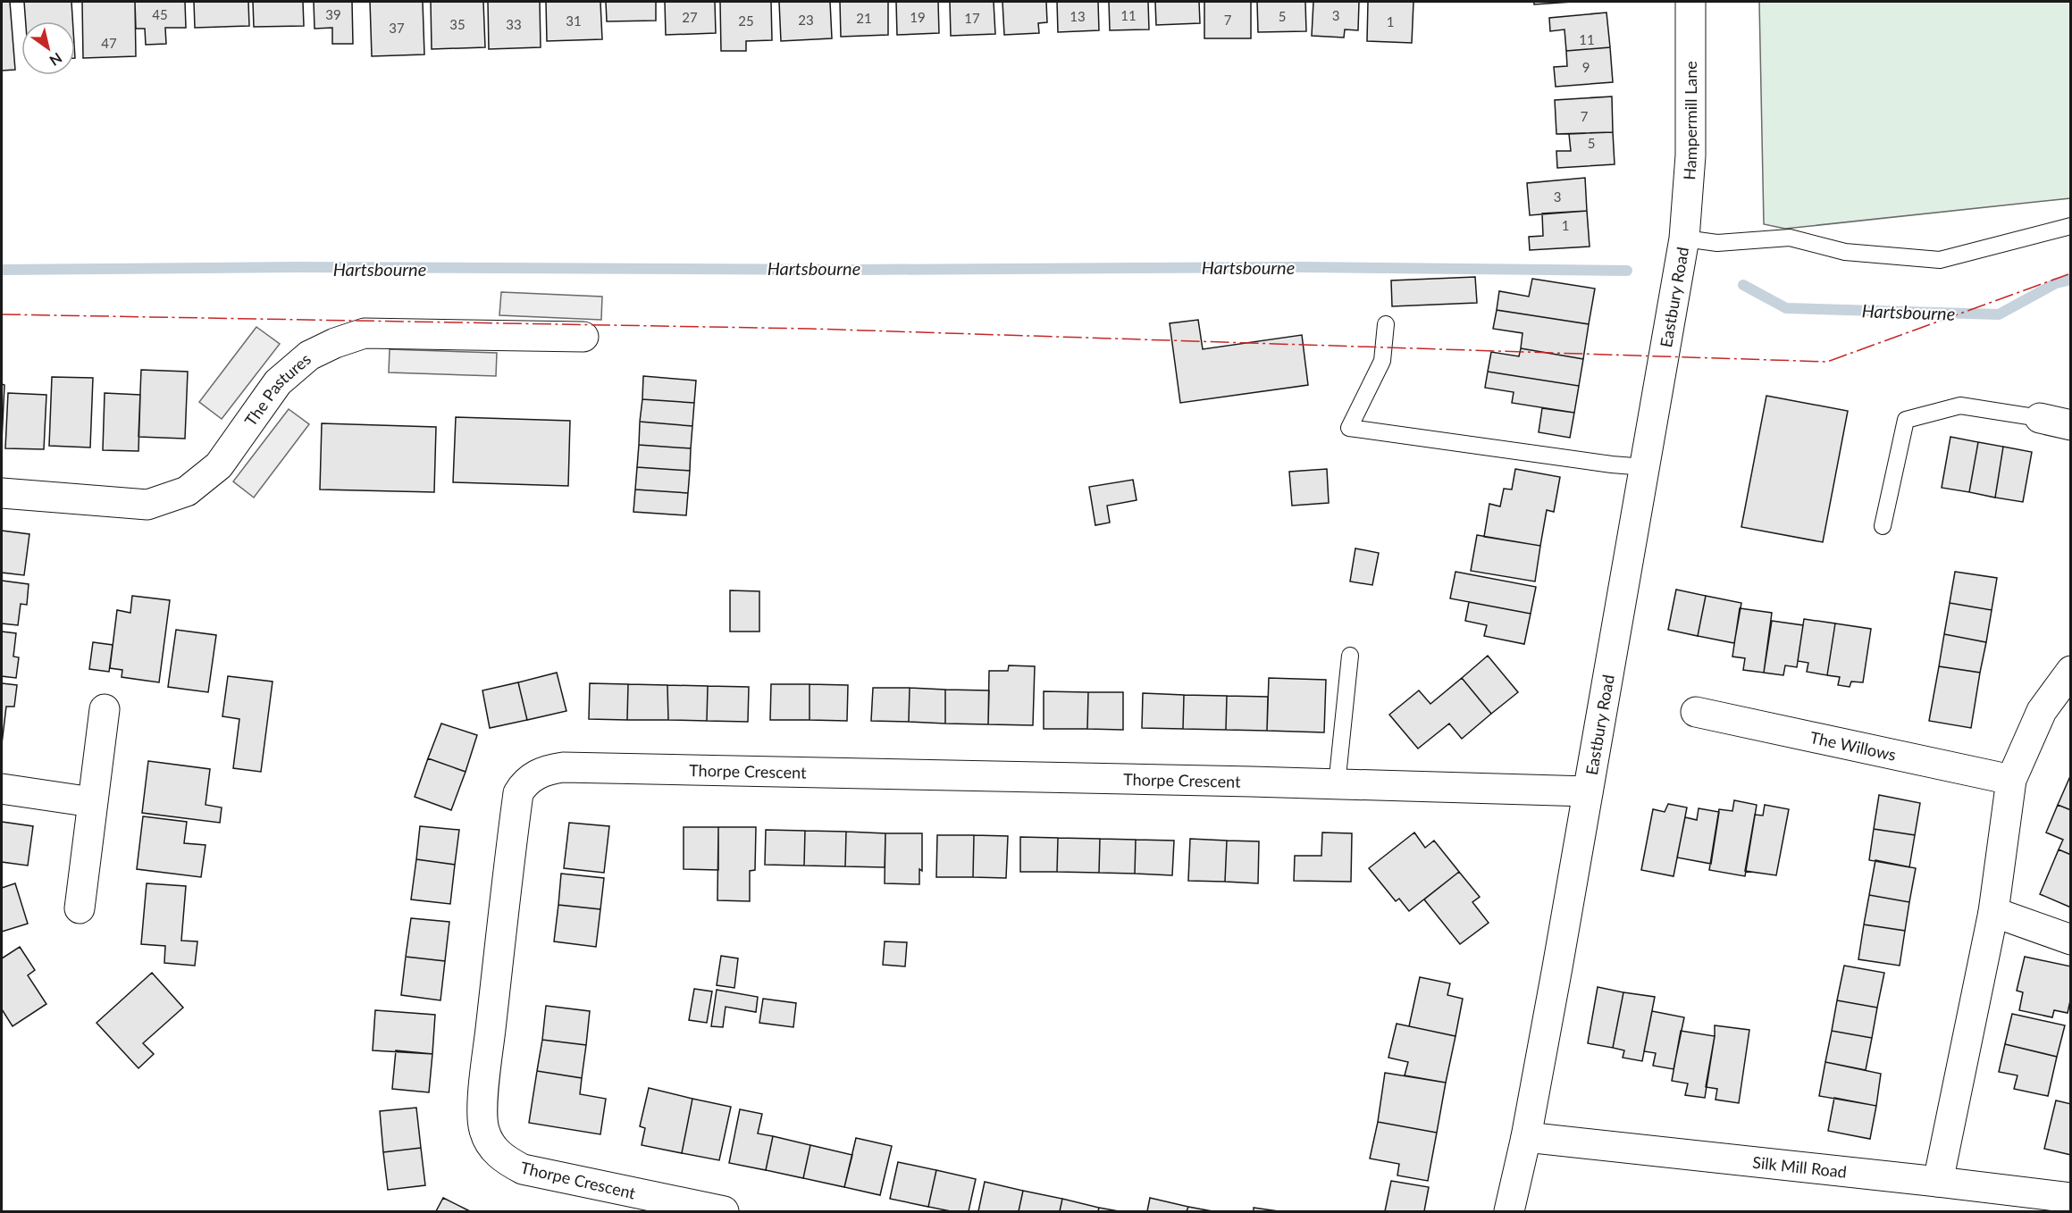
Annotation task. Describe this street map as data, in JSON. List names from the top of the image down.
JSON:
{
  "streets": {
    "street": [
      "Hampermill Lane",
      "Eastbury Road",
      "The Pastures",
      "The Willows",
      "Thorpe Crescent",
      "Silk Mill Road"
    ]
  },
  "crossings": [
    ["Hampermill Lane", "Eastbury Road"],
    ["Eastbury Road", "Thorpe Crescent"],
    ["Eastbury Road", "Silk Mill Road"]
  ],
  "water": ["Hartsbourne"],
  "house_numbers": [
    "45",
    "39",
    "11",
    "3",
    "13",
    "5",
    "27",
    "19",
    "21",
    "17",
    "23",
    "7",
    "31",
    "25",
    "1",
    "35",
    "33",
    "37",
    "11",
    "47",
    "9",
    "7",
    "5",
    "3",
    "1"
  ],
  "north": "bottom right"
}
